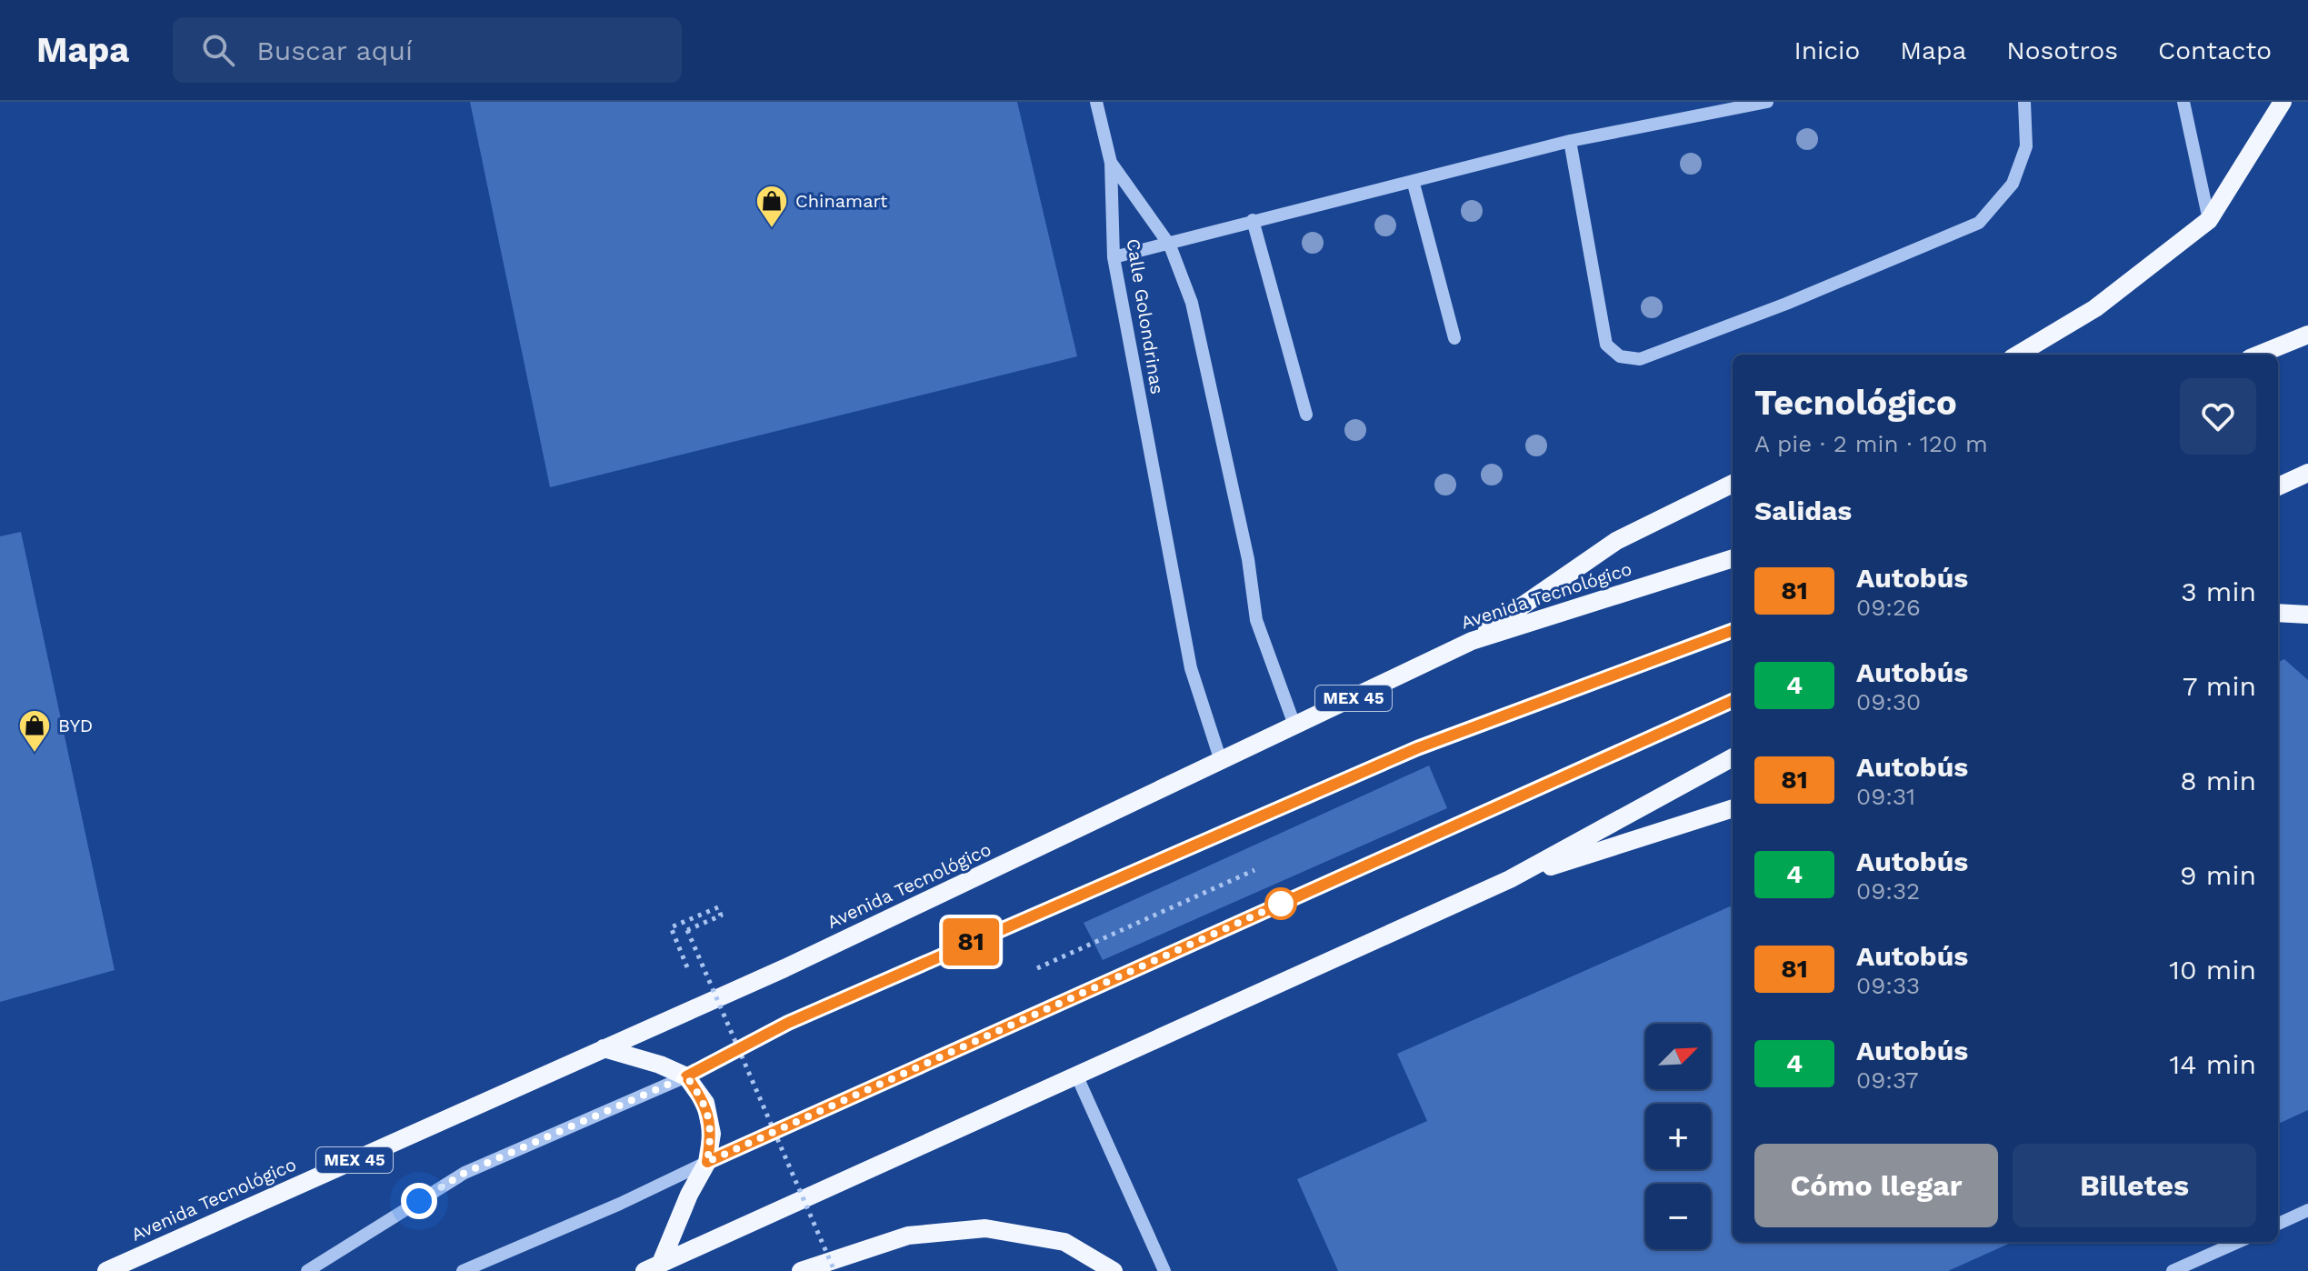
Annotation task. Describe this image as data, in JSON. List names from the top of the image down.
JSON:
{
  "streets": {
    "main road": ["Avenida Tecnológico", "MEX 45"],
    "street": ["Calle Golondrinas"]
  },
  "crossings": [
    ["Calle Golondrinas", "Avenida Tecnológico"]
  ],
  "places": {
    "shop": ["Chinamart", "BYD"]
  },
  "lines": ["bus line 81"],
  "north": "top right",
  "page": {
    "header": "Mapa",
    "search": "Buscar aquí",
    "nav": [
      "Inicio",
      "Mapa",
      "Nosotros",
      "Contacto"
    ],
    "on_map": "81",
    "heading": [
      ["Tecnológico", "A pie · 2 min · 120 m"],
      "Salidas"
    ],
    "list": [
      {
        "mark": "81",
        "name": "Autobús",
        "note": "09:26",
        "value": "3 min"
      },
      {
        "mark": "4",
        "name": "Autobús",
        "note": "09:30",
        "value": "7 min"
      },
      {
        "mark": "81",
        "name": "Autobús",
        "note": "09:31",
        "value": "8 min"
      },
      {
        "mark": "4",
        "name": "Autobús",
        "note": "09:32",
        "value": "9 min"
      },
      {
        "mark": "81",
        "name": "Autobús",
        "note": "09:33",
        "value": "10 min"
      },
      {
        "mark": "4",
        "name": "Autobús",
        "note": "09:37",
        "value": "14 min"
      }
    ],
    "map_buttons": ["+", "−"],
    "buttons": ["Cómo llegar", "Billetes"]
  }
}
